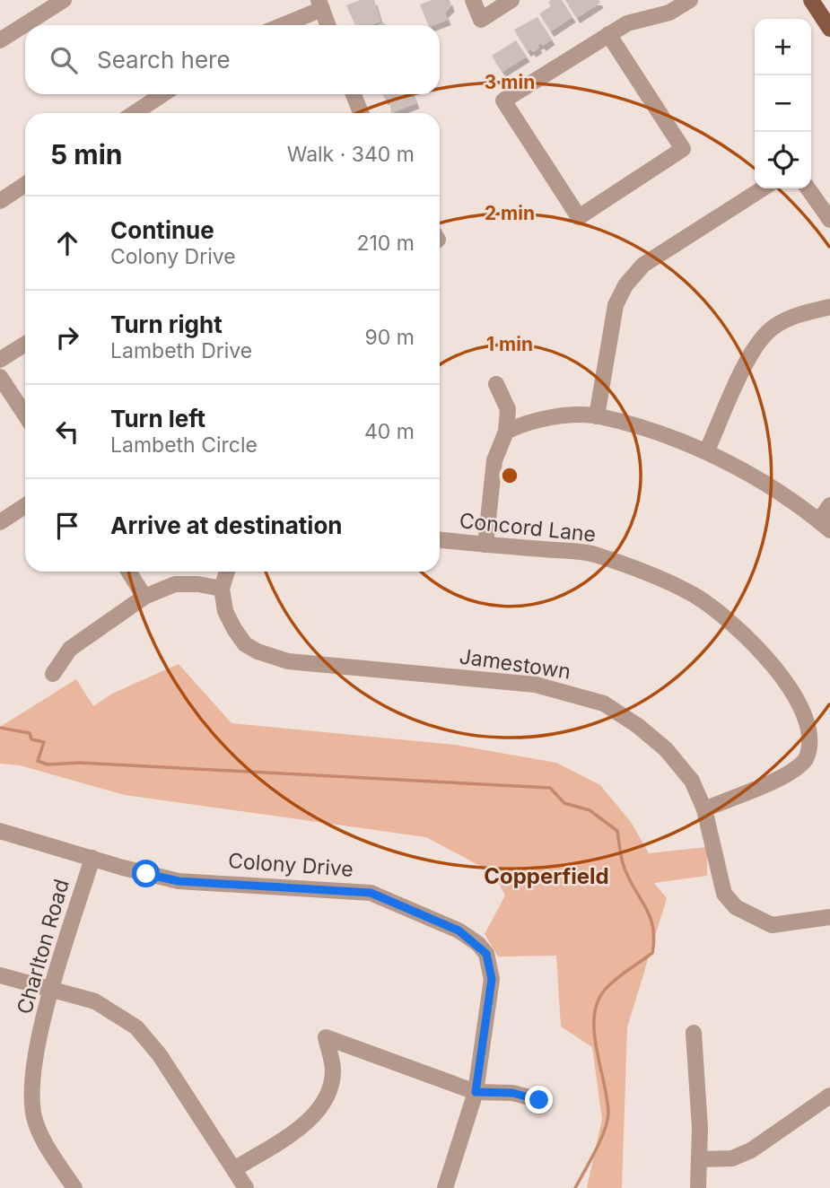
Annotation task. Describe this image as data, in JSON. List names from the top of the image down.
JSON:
{
  "streets": {
    "street": [
      "Concord Lane",
      "Jamestown",
      "Colony Drive",
      "Charlton Road"
    ]
  },
  "crossings": [
    ["Concord Lane", "Jamestown"],
    ["Colony Drive", "Charlton Road"]
  ],
  "districts": ["Copperfield"],
  "page": {
    "map_buttons": ["+", "−"],
    "search": "Search here",
    "heading": ["5 min", "Walk · 340 m"],
    "list": [
      ["Continue", "Colony Drive", "210 m"],
      ["Turn right", "Lambeth Drive", "90 m"],
      ["Turn left", "Lambeth Circle", "40 m"],
      "Arrive at destination"
    ]
  },
  "rings": ["3 min", "2 min", "1 min"]
}
